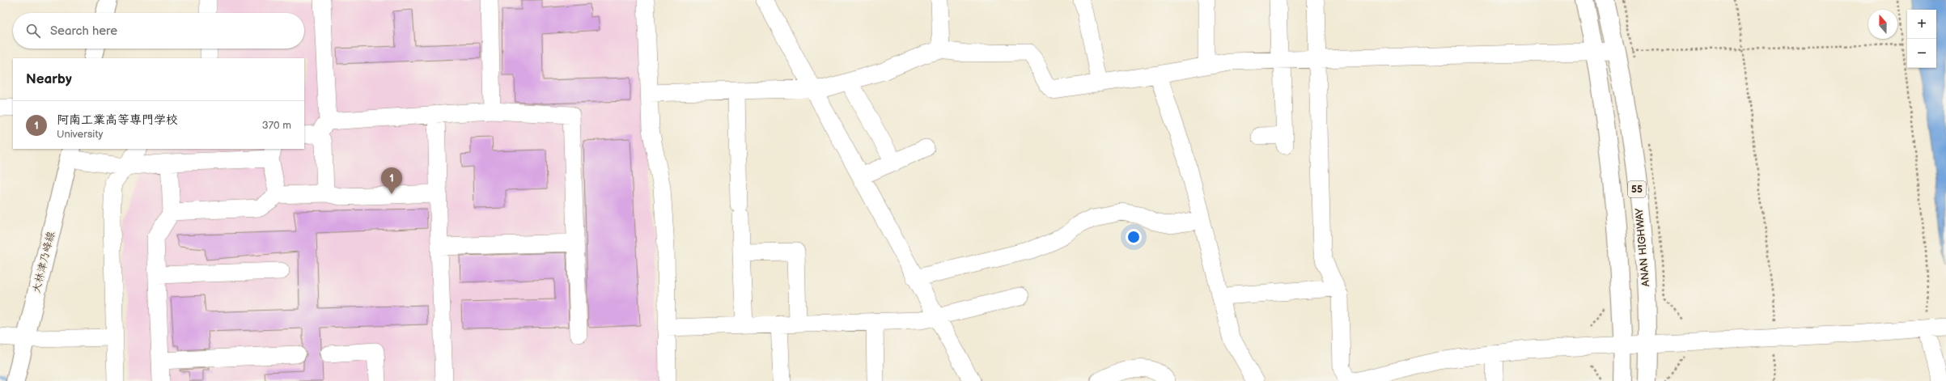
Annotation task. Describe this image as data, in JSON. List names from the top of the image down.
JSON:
{
  "streets": {
    "main road": ["55", "ANAN HIGHWAY", "大林津乃峰線"]
  },
  "north": "top",
  "page": {
    "map_buttons": ["+", "−"],
    "search": "Search here",
    "heading": "Nearby",
    "list": [
      {
        "mark": "1",
        "name": "阿南工業高等専門学校",
        "note": "University",
        "value": "370 m"
      }
    ],
    "pins": "1"
  }
}
